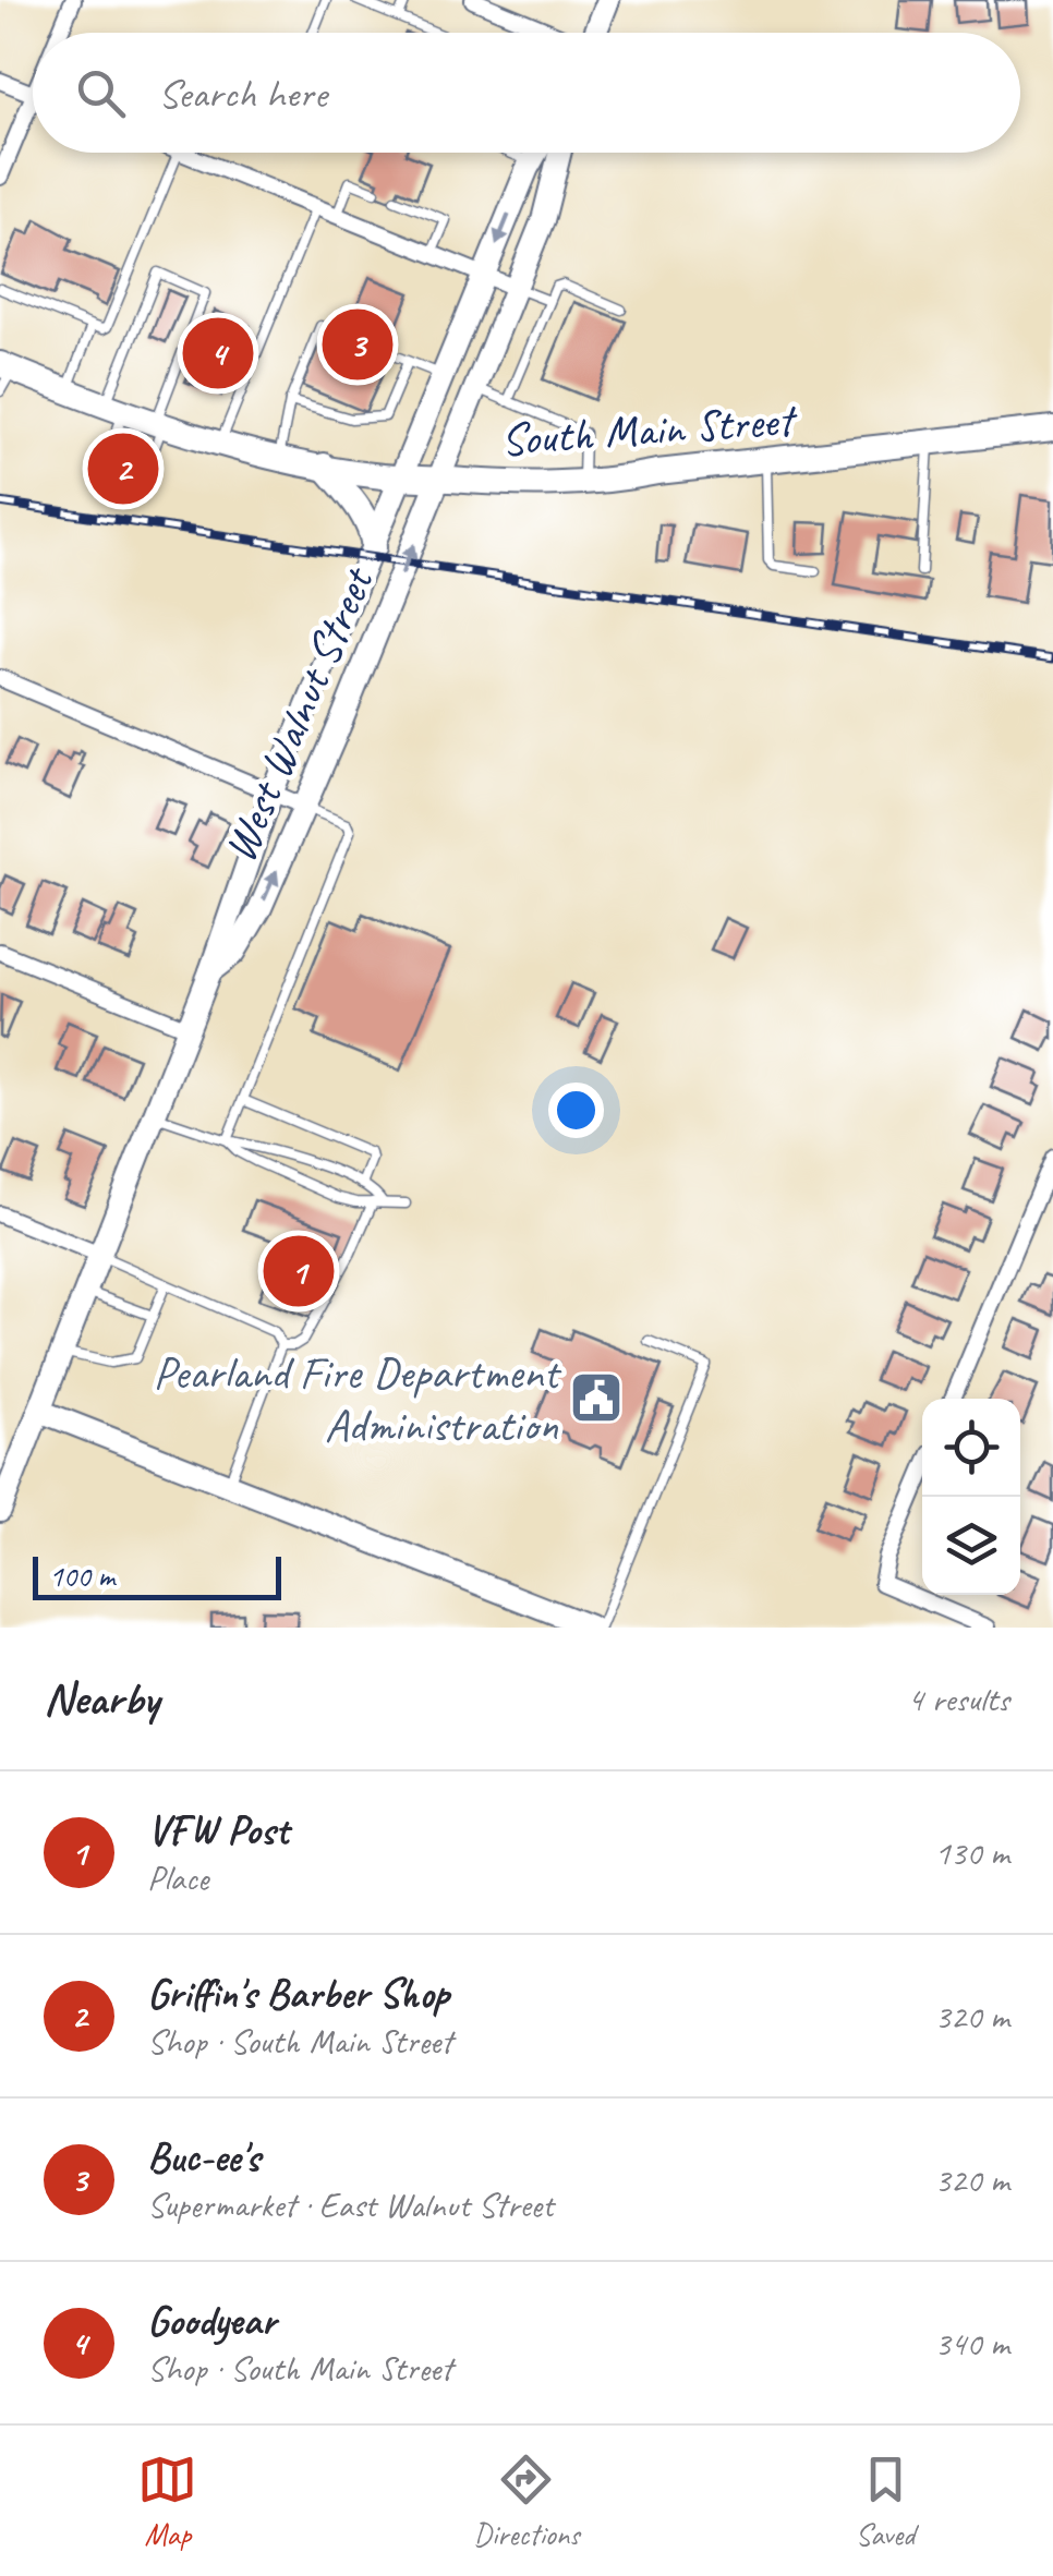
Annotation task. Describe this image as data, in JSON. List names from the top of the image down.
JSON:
{
  "streets": {
    "main road": ["South Main Street"],
    "street": ["West Walnut Street"]
  },
  "crossings": [
    ["South Main Street", "West Walnut Street"]
  ],
  "places": {
    "public building": ["Pearland Fire Department Administration"]
  },
  "scale_bar": "100 m",
  "page": {
    "search": "Search here",
    "pins": [
      "3",
      "4",
      "2",
      "1"
    ],
    "scale": "100 m",
    "heading": ["Nearby", "4 results"],
    "list": [
      {
        "mark": "1",
        "name": "VFW Post",
        "note": "Place",
        "value": "130 m"
      },
      {
        "mark": "2",
        "name": "Griffin's Barber Shop",
        "note": "Shop · South Main Street",
        "value": "320 m"
      },
      {
        "mark": "3",
        "name": "Buc-ee's",
        "note": "Supermarket · East Walnut Street",
        "value": "320 m"
      },
      {
        "mark": "4",
        "name": "Goodyear",
        "note": "Shop · South Main Street",
        "value": "340 m"
      }
    ],
    "nav": ["Map", "Directions", "Saved"]
  }
}
